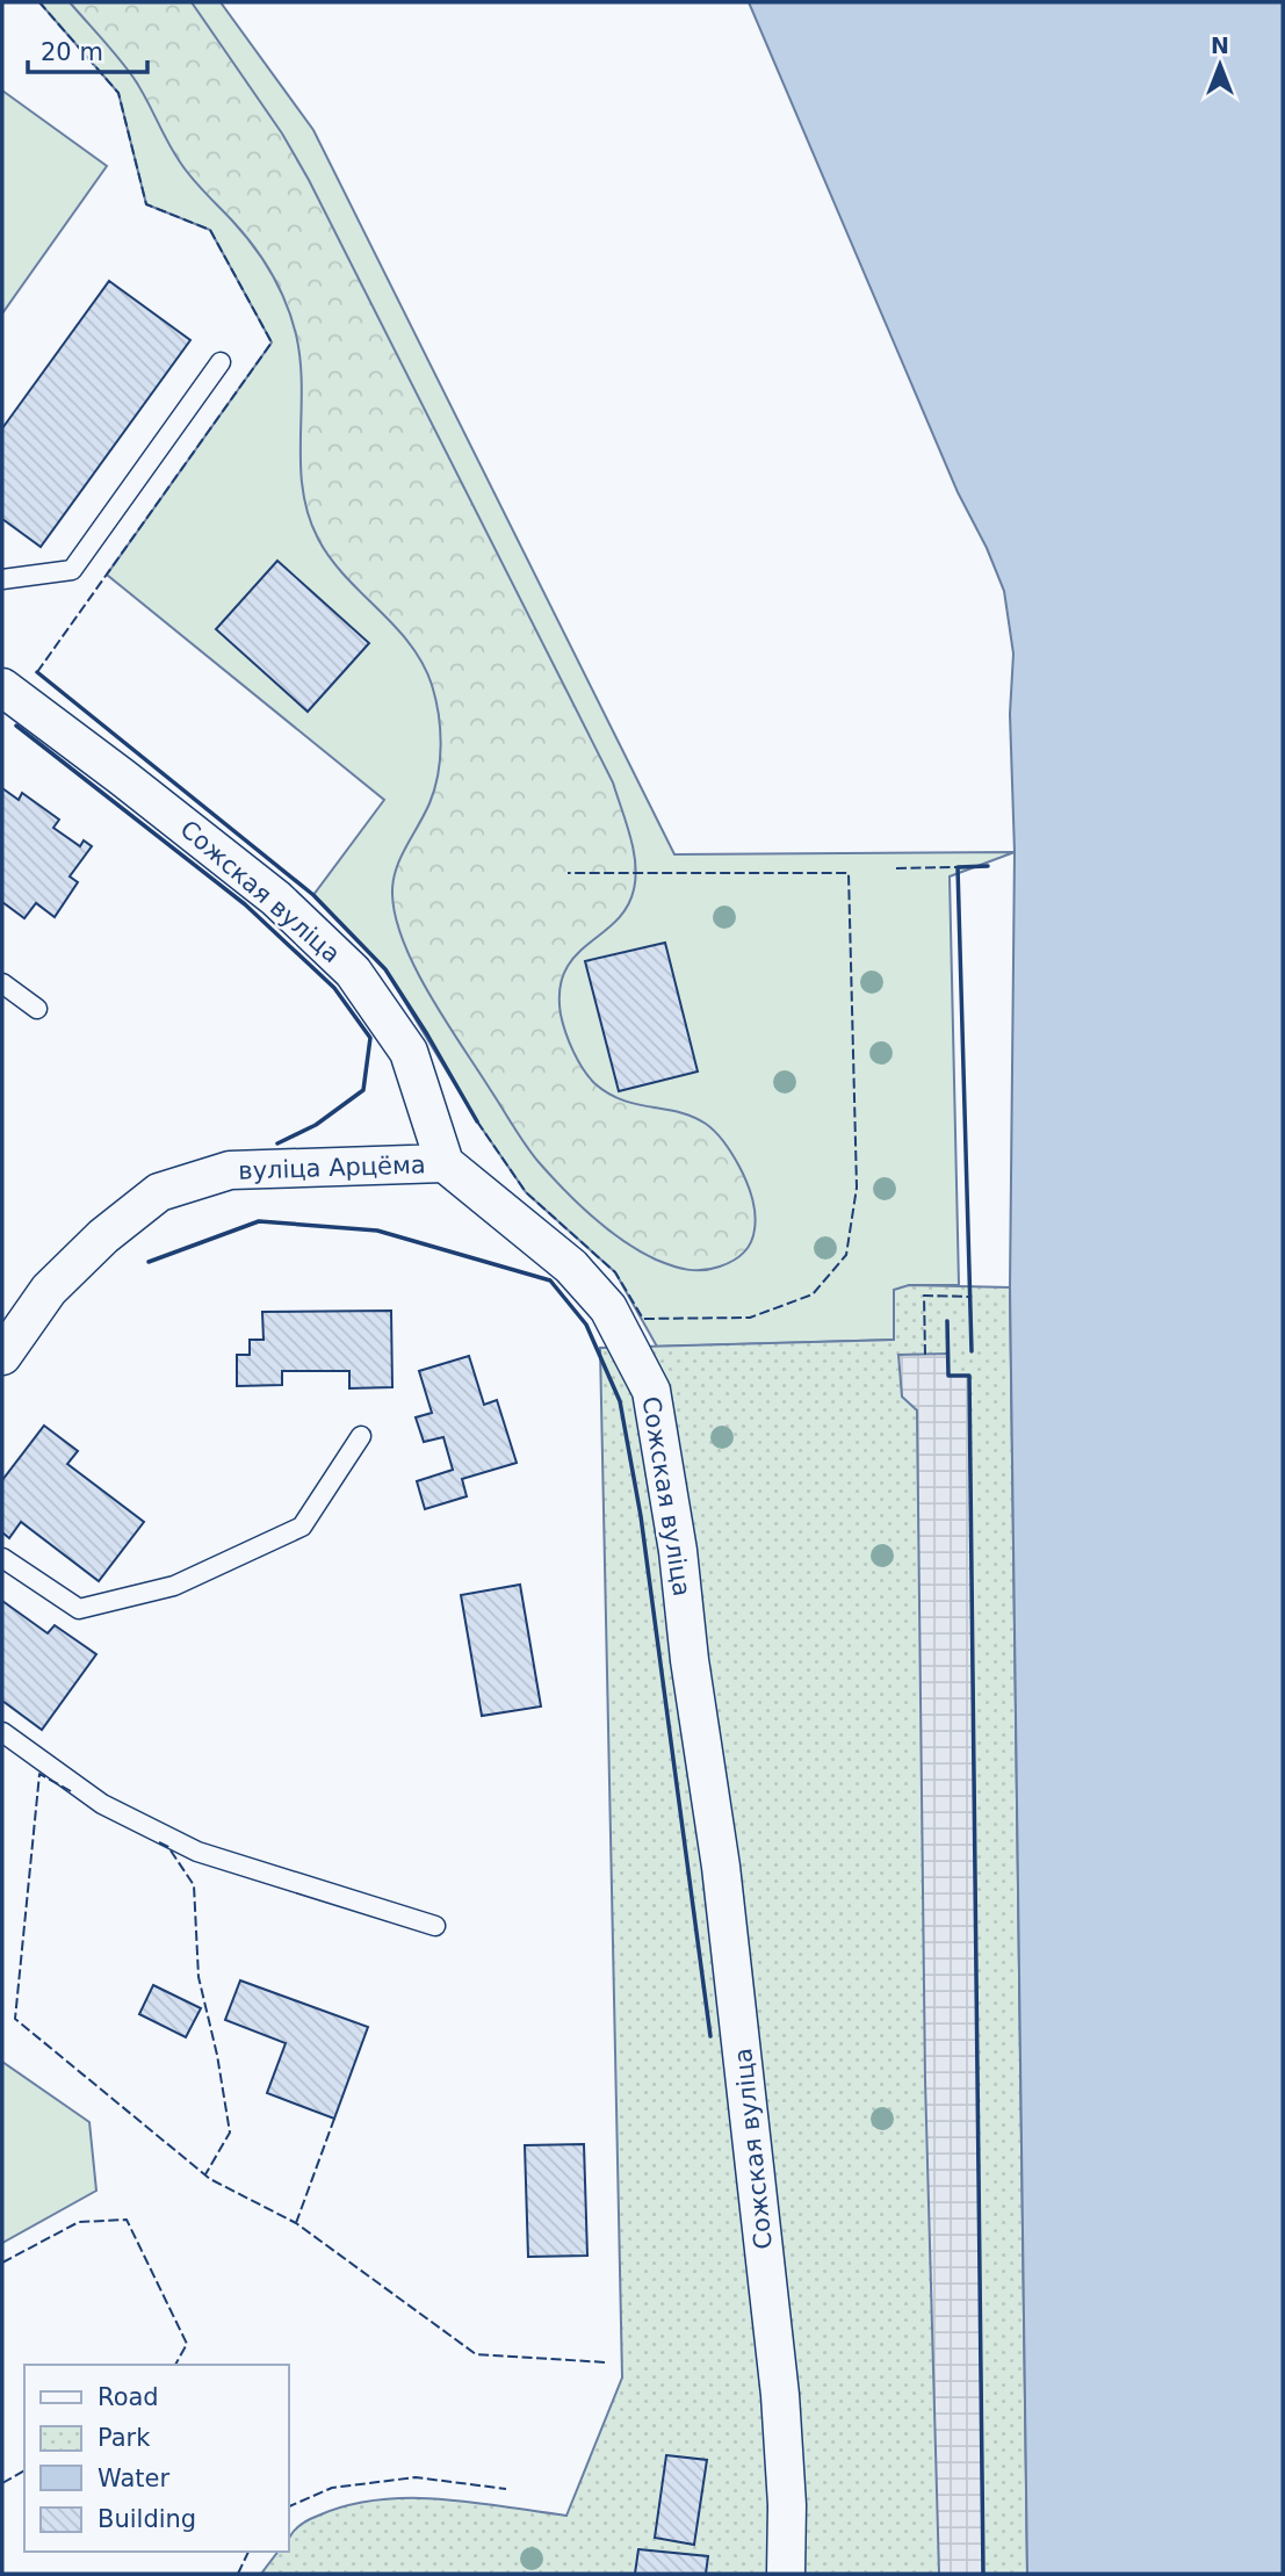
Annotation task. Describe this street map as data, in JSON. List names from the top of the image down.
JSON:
{
  "streets": {
    "street": ["Сожская вуліца", "вуліца Арцёма"]
  },
  "crossings": [
    ["Сожская вуліца", "вуліца Арцёма"]
  ],
  "legend": [
    "Road",
    "Park",
    "Water",
    "Building"
  ],
  "scale_bar": "20 m",
  "north": "top"
}
